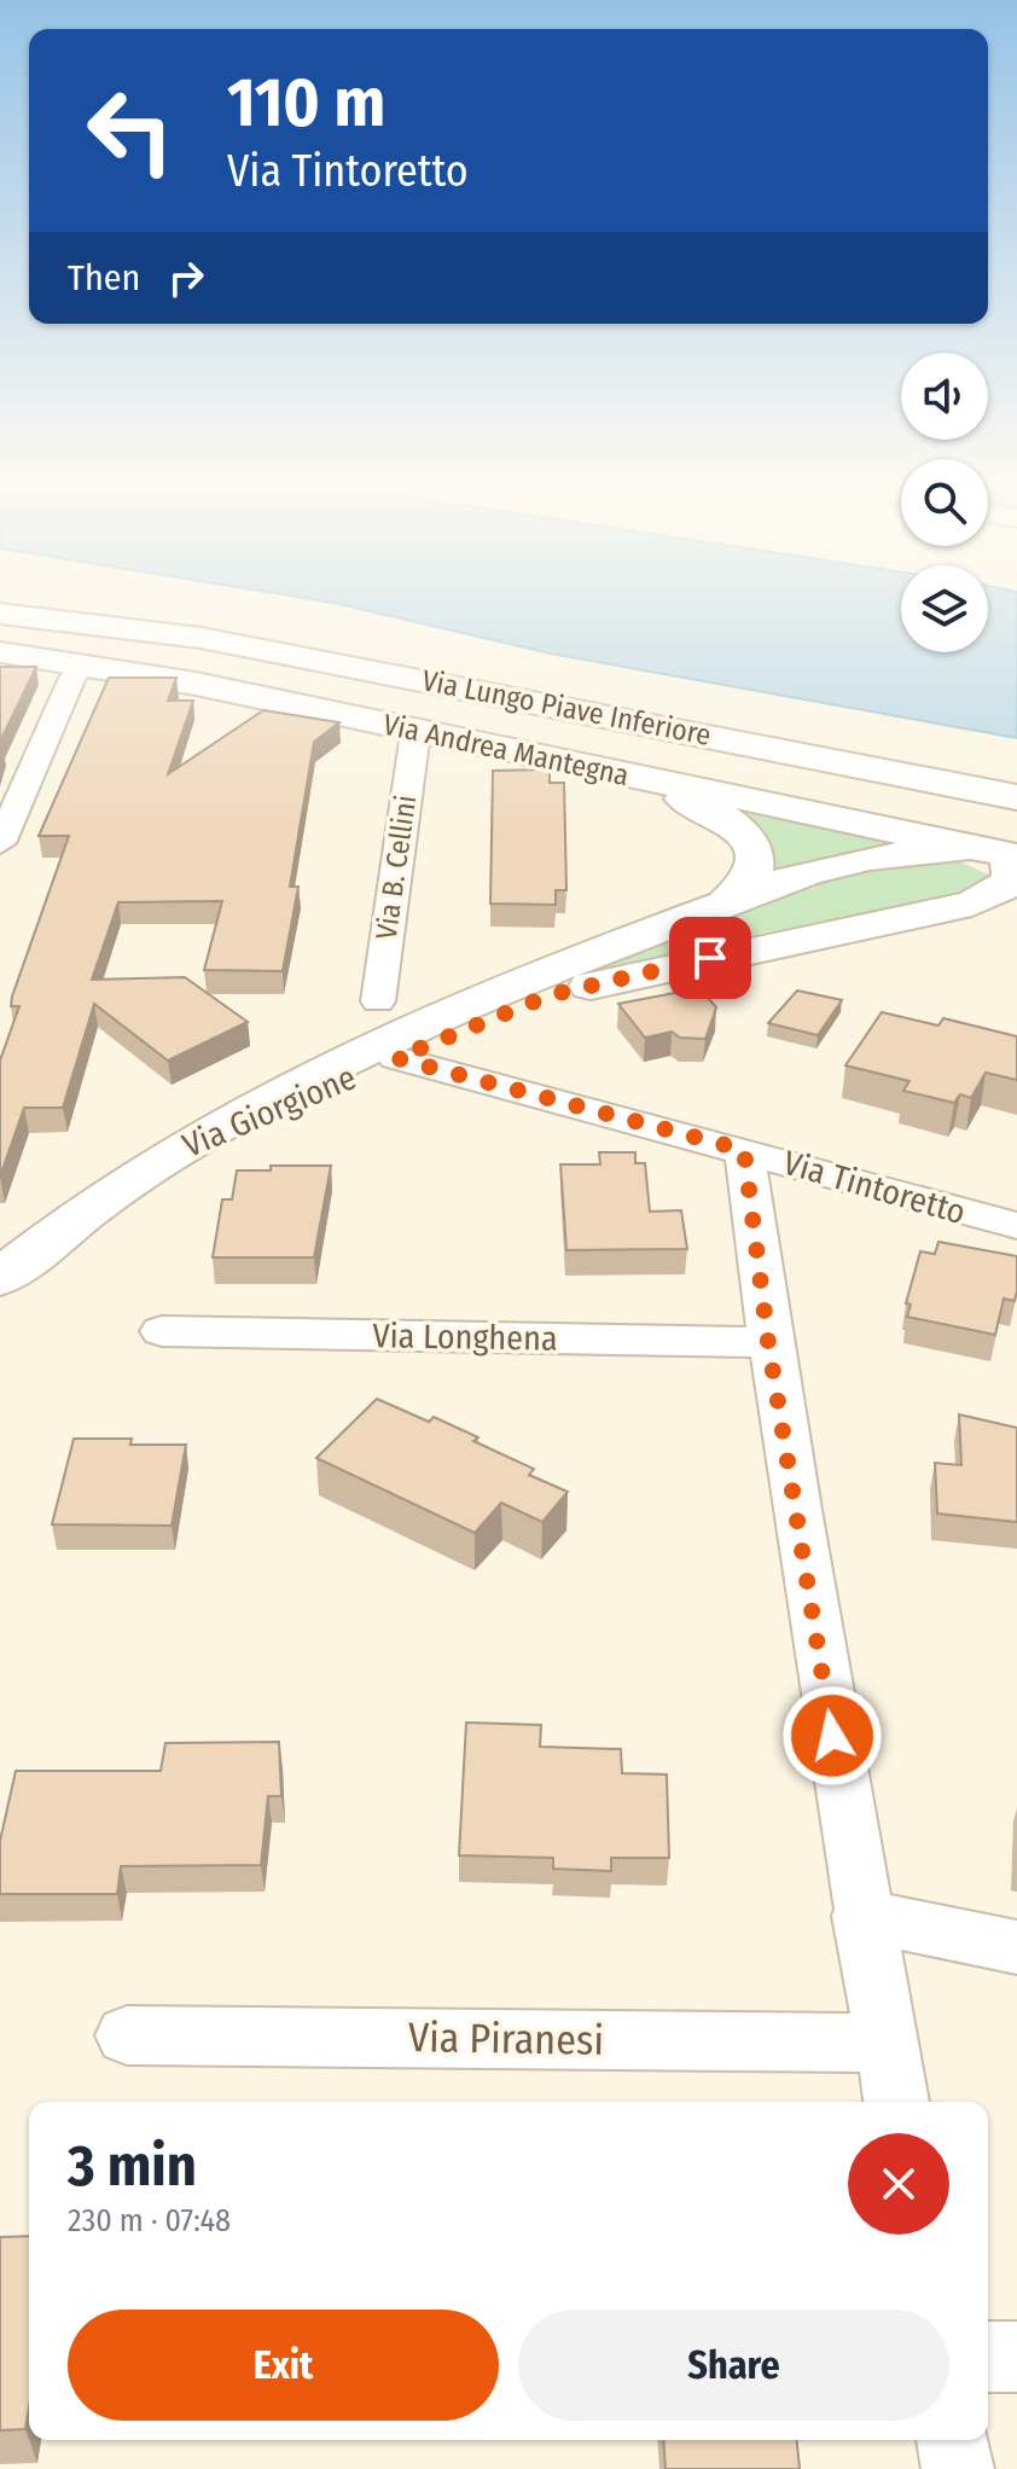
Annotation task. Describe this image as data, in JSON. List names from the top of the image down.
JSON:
{
  "streets": {
    "main road": ["Via Lungo Piave Inferiore", "Via Andrea Mantegna", "Via Giorgione"],
    "street": [
      "Via B. Cellini",
      "Via Tintoretto",
      "Via Longhena",
      "Via Piranesi"
    ]
  },
  "crossings": [
    ["Via Andrea Mantegna", "Via B. Cellini"],
    ["Via Andrea Mantegna", "Via Giorgione"],
    ["Via Giorgione", "Via Tintoretto"]
  ],
  "page": {
    "turn": ["110 m", "Via Tintoretto"],
    "then": "Then",
    "heading": ["3 min", "230 m · 07:48"],
    "buttons": ["Exit", "Share"]
  }
}
